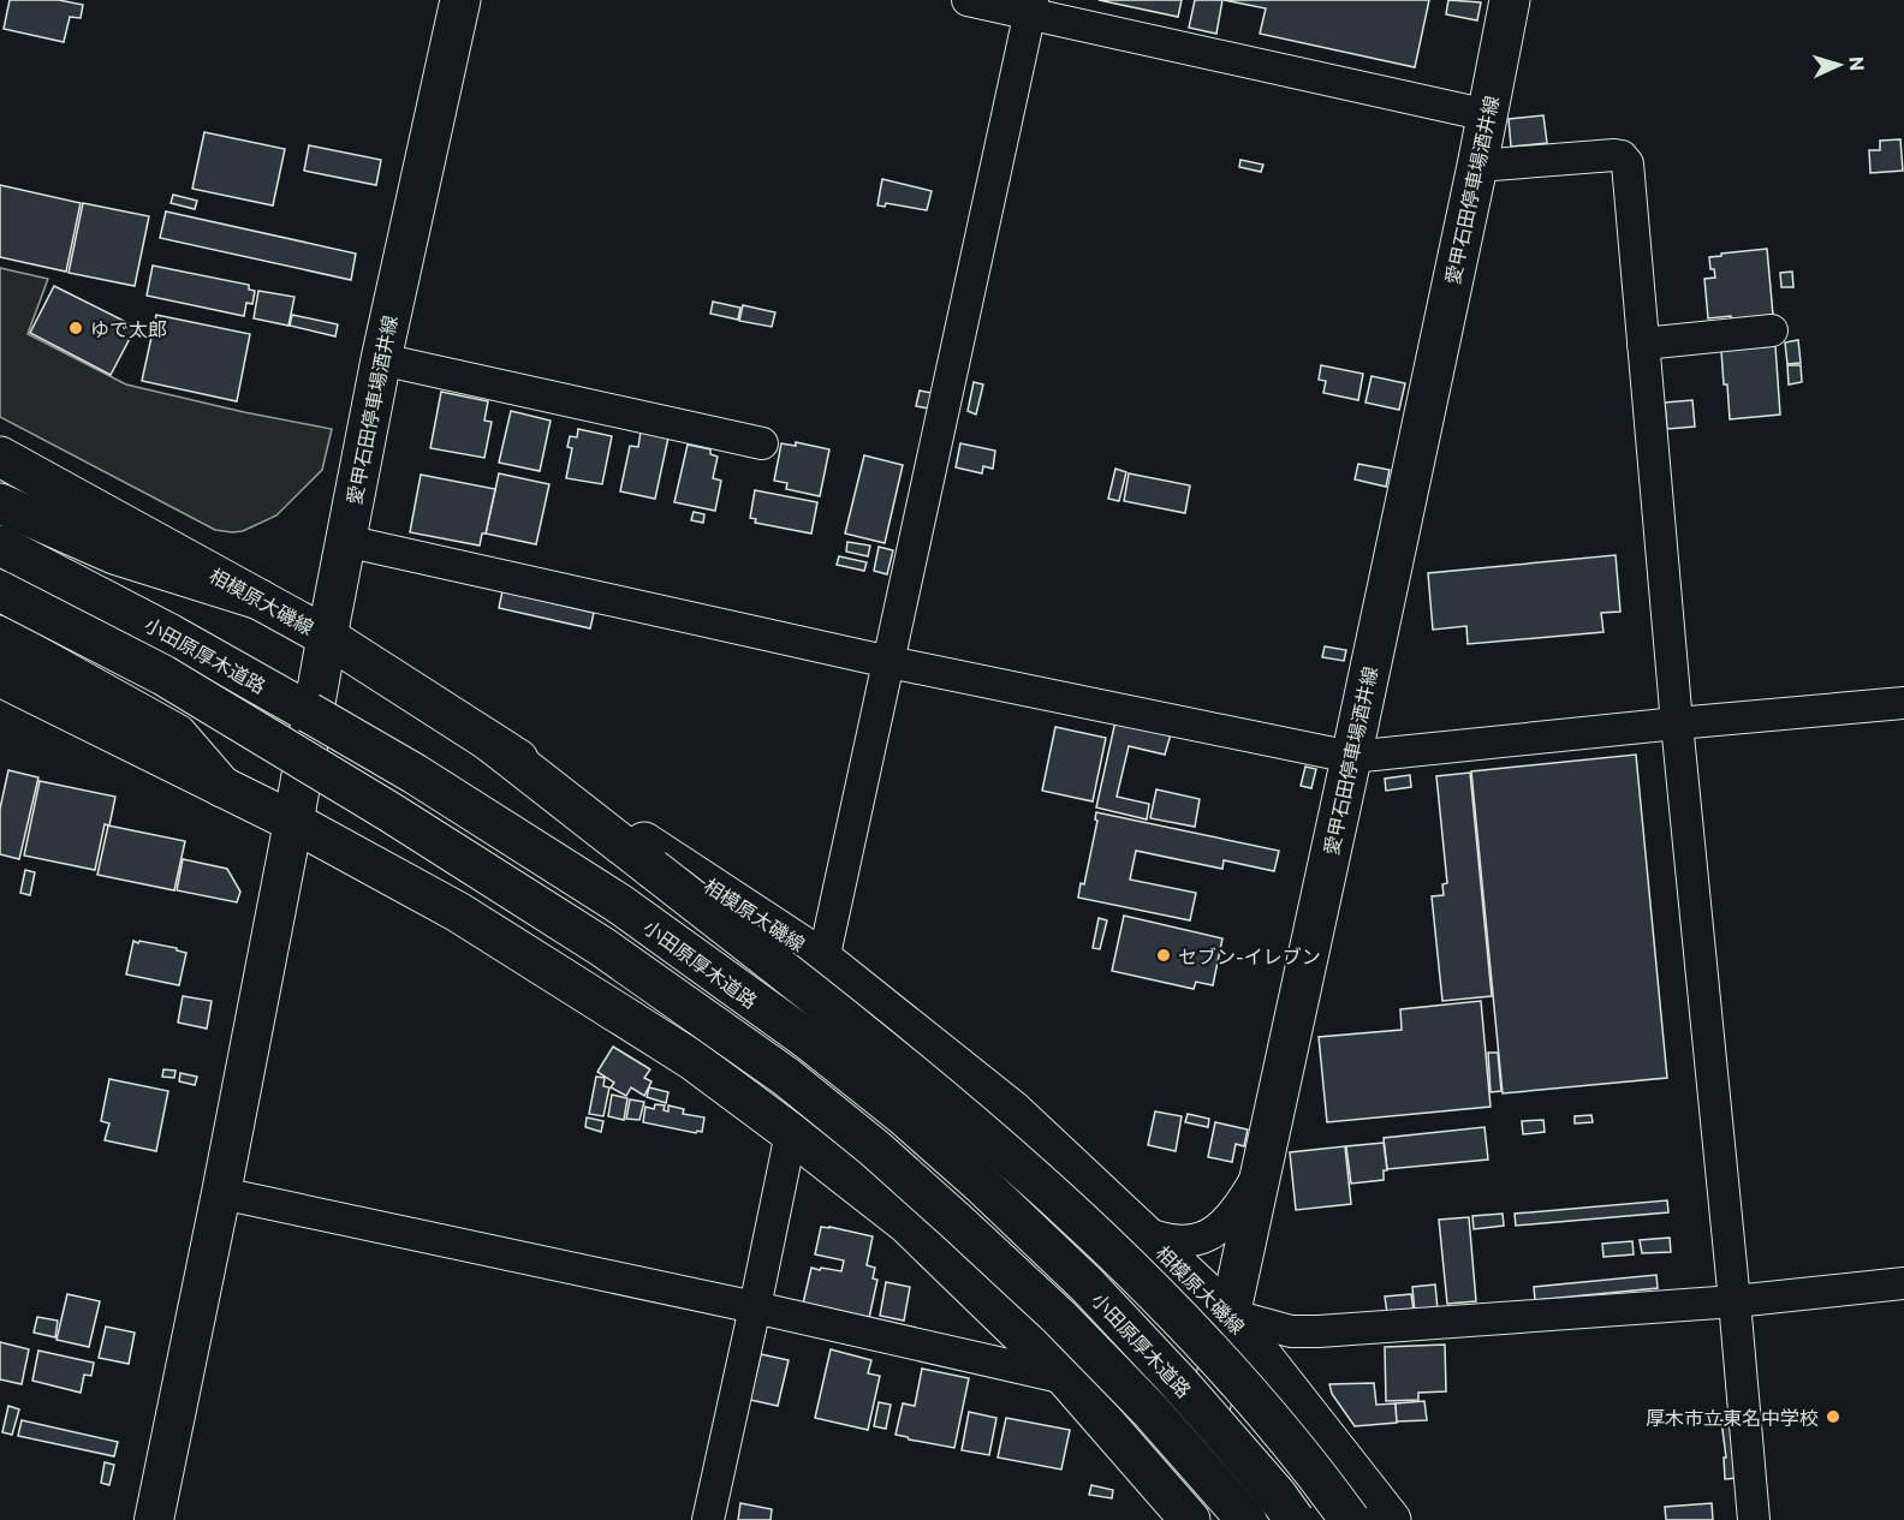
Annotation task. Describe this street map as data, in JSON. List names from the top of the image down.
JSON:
{
  "streets": {
    "main road": ["愛甲石田停車場酒井線", "相模原大磯線", "小田原厚木道路"]
  },
  "crossings": [
    ["愛甲石田停車場酒井線", "相模原大磯線"]
  ],
  "places": ["ゆで太郎", "セブン-イレブン", "厚木市立東名中学校"],
  "north": "right"
}
